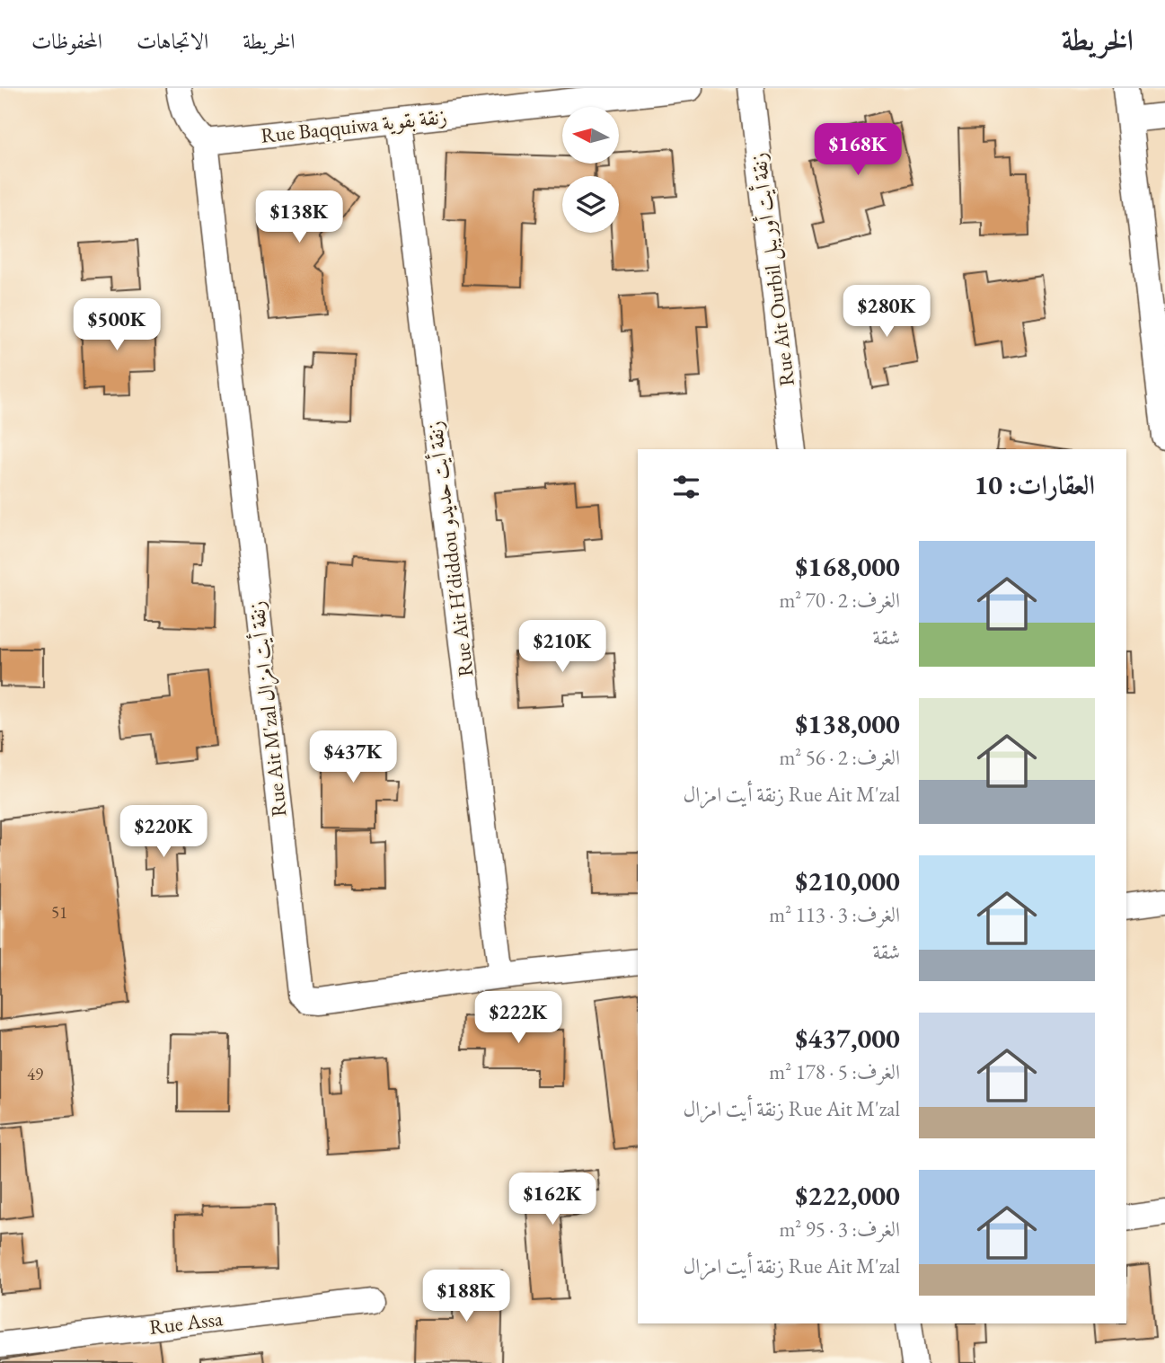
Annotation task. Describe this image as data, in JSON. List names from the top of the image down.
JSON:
{
  "streets": {
    "street": [
      "Rue Baqquiwa زنقة بقوية",
      "Rue Ait Ourbil زنقة أيت أوريبل",
      "Rue Ait H´diddou زنقة أيت حديدو",
      "Rue Ait M'zal زنقة أيت امزال",
      "Rue Assa"
    ]
  },
  "crossings": [
    ["Rue Baqquiwa زنقة بقوية", "Rue Ait H´diddou زنقة أيت حديدو"],
    ["Rue Baqquiwa زنقة بقوية", "Rue Ait M'zal زنقة أيت امزال"],
    ["Rue Ait H´diddou زنقة أيت حديدو", "Rue Ait M'zal زنقة أيت امزال"]
  ],
  "house_numbers": ["51", "49"],
  "north": "left",
  "page": {
    "header": "الخريطة",
    "nav": ["الخريطة", "الاتجاهات", "المحفوظات"],
    "price": [
      "$168K",
      "$138K",
      "$280K",
      "$500K",
      "$210K",
      "$437K",
      "$220K",
      "$222K",
      "$162K",
      "$188K"
    ],
    "heading": "العقارات: 10",
    "list": [
      {
        "name": "$168,000",
        "note": "الغرف: 2 · 70 m² · شقة"
      },
      {
        "name": "$138,000",
        "note": "الغرف: 2 · 56 m² · Rue Ait M'zal زنقة أيت امزال"
      },
      {
        "name": "$210,000",
        "note": "الغرف: 3 · 113 m² · شقة"
      },
      {
        "name": "$437,000",
        "note": "الغرف: 5 · 178 m² · Rue Ait M'zal زنقة أيت امزال"
      },
      {
        "name": "$222,000",
        "note": "الغرف: 3 · 95 m² · Rue Ait M'zal زنقة أيت امزال"
      }
    ]
  }
}
